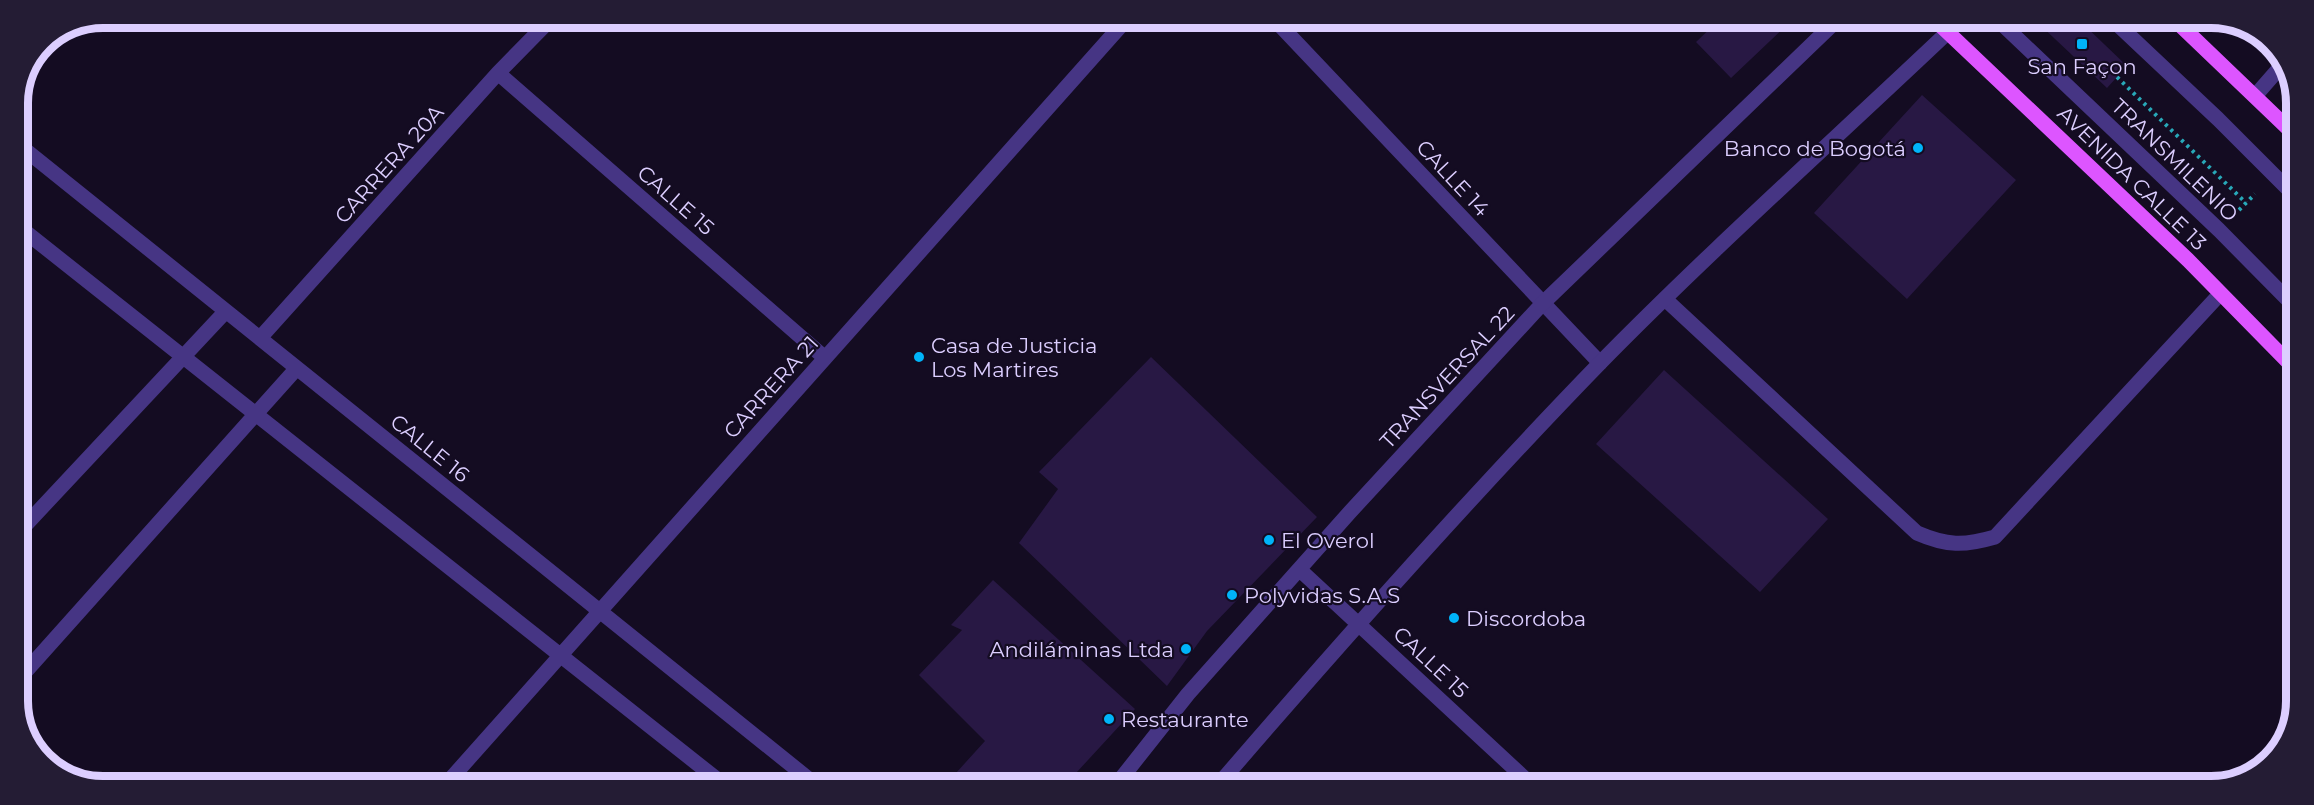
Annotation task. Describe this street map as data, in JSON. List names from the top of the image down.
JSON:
{
  "streets": {
    "main road": ["AVENIDA CALLE 13"],
    "street": [
      "TRANSMILENIO",
      "CARRERA 20A",
      "CALLE 14",
      "CALLE 15",
      "TRANSVERSAL 22",
      "CARRERA 21",
      "CALLE 16"
    ]
  },
  "crossings": [
    ["CARRERA 20A", "CALLE 15"],
    ["CARRERA 20A", "CALLE 16"],
    ["CALLE 14", "TRANSVERSAL 22"],
    ["CALLE 15", "TRANSVERSAL 22"],
    ["CALLE 15", "CARRERA 21"],
    ["CARRERA 21", "CALLE 16"]
  ],
  "places": {
    "transit": ["San Façon"],
    "other": [
      "Banco de Bogotá",
      "Casa de Justicia Los Martires",
      "El Overol",
      "Polyvidas S.A.S",
      "Discordoba",
      "Andiláminas Ltda",
      "Restaurante"
    ]
  }
}
